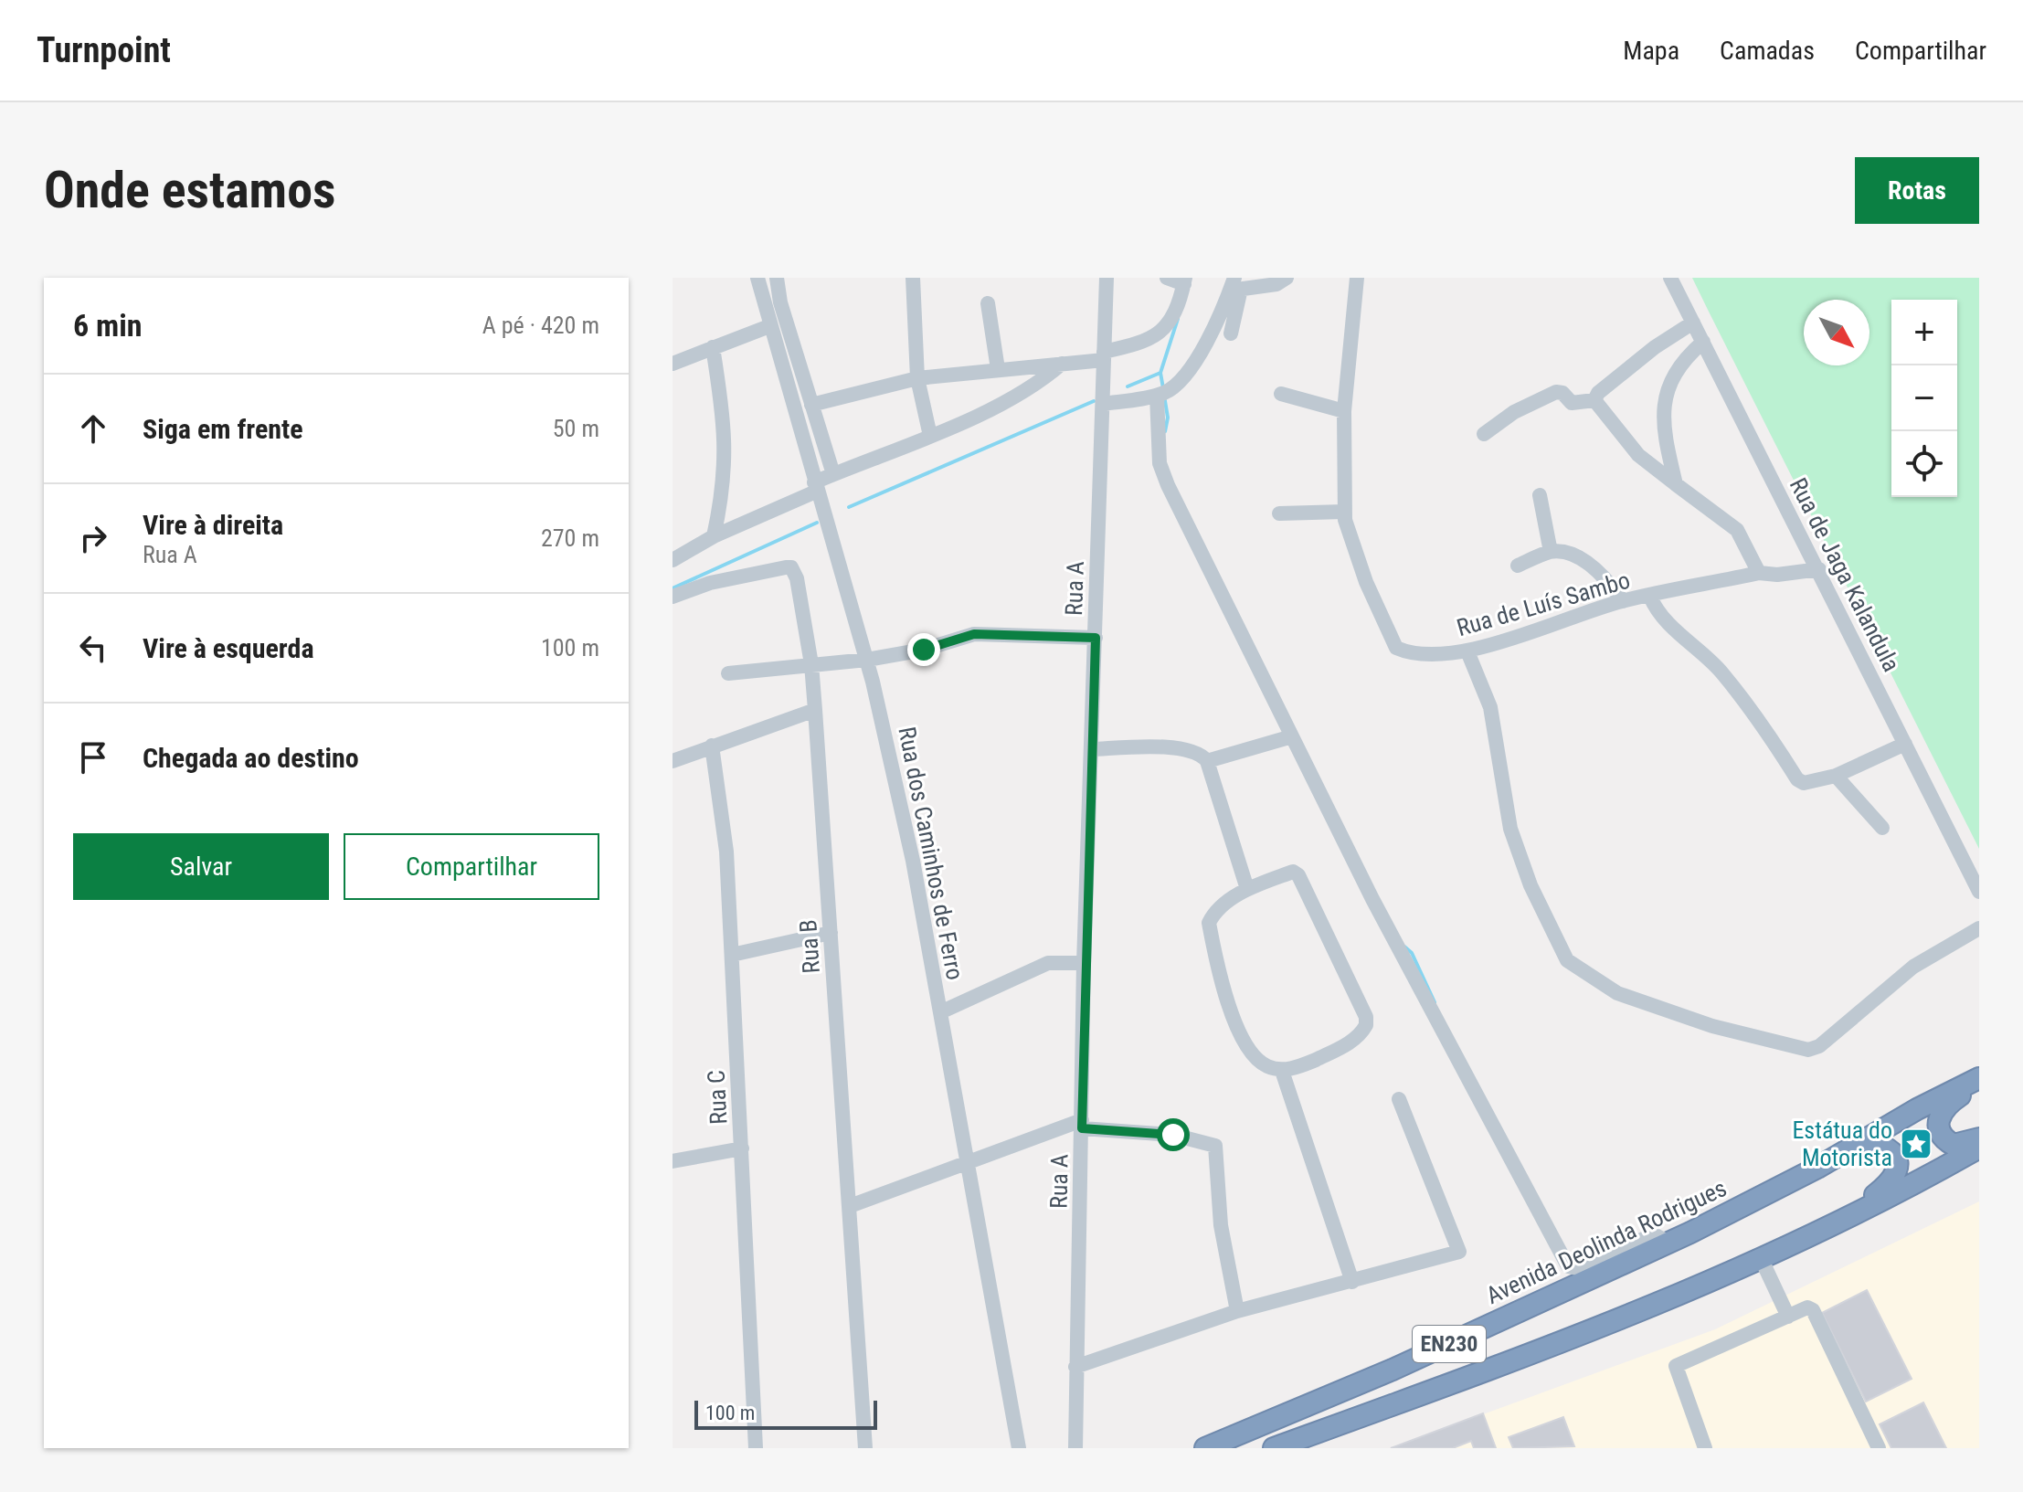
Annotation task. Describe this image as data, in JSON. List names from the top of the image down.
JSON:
{
  "streets": {
    "highway": ["Avenida Deolinda Rodrigues", "EN230"],
    "street": [
      "Rua de Jaga Kalandula",
      "Rua A",
      "Rua de Luís Sambo",
      "Rua dos Caminhos de Ferro",
      "Rua B",
      "Rua C"
    ]
  },
  "crossings": [
    ["Rua de Jaga Kalandula", "Rua de Luís Sambo"]
  ],
  "places": {
    "place": ["Estátua do Motorista"]
  },
  "scale_bar": "100 m",
  "north": "bottom right",
  "page": {
    "header": "Turnpoint",
    "nav": ["Mapa", "Camadas", "Compartilhar"],
    "buttons": [
      "Rotas",
      ["Salvar", "Compartilhar"]
    ],
    "title": "Onde estamos",
    "heading": ["6 min", "A pé · 420 m"],
    "map_buttons": ["+", "−"],
    "list": [
      ["Siga em frente", "50 m"],
      ["Vire à direita", "Rua A", "270 m"],
      ["Vire à esquerda", "100 m"],
      "Chegada ao destino"
    ],
    "scale": "100 m"
  }
}
